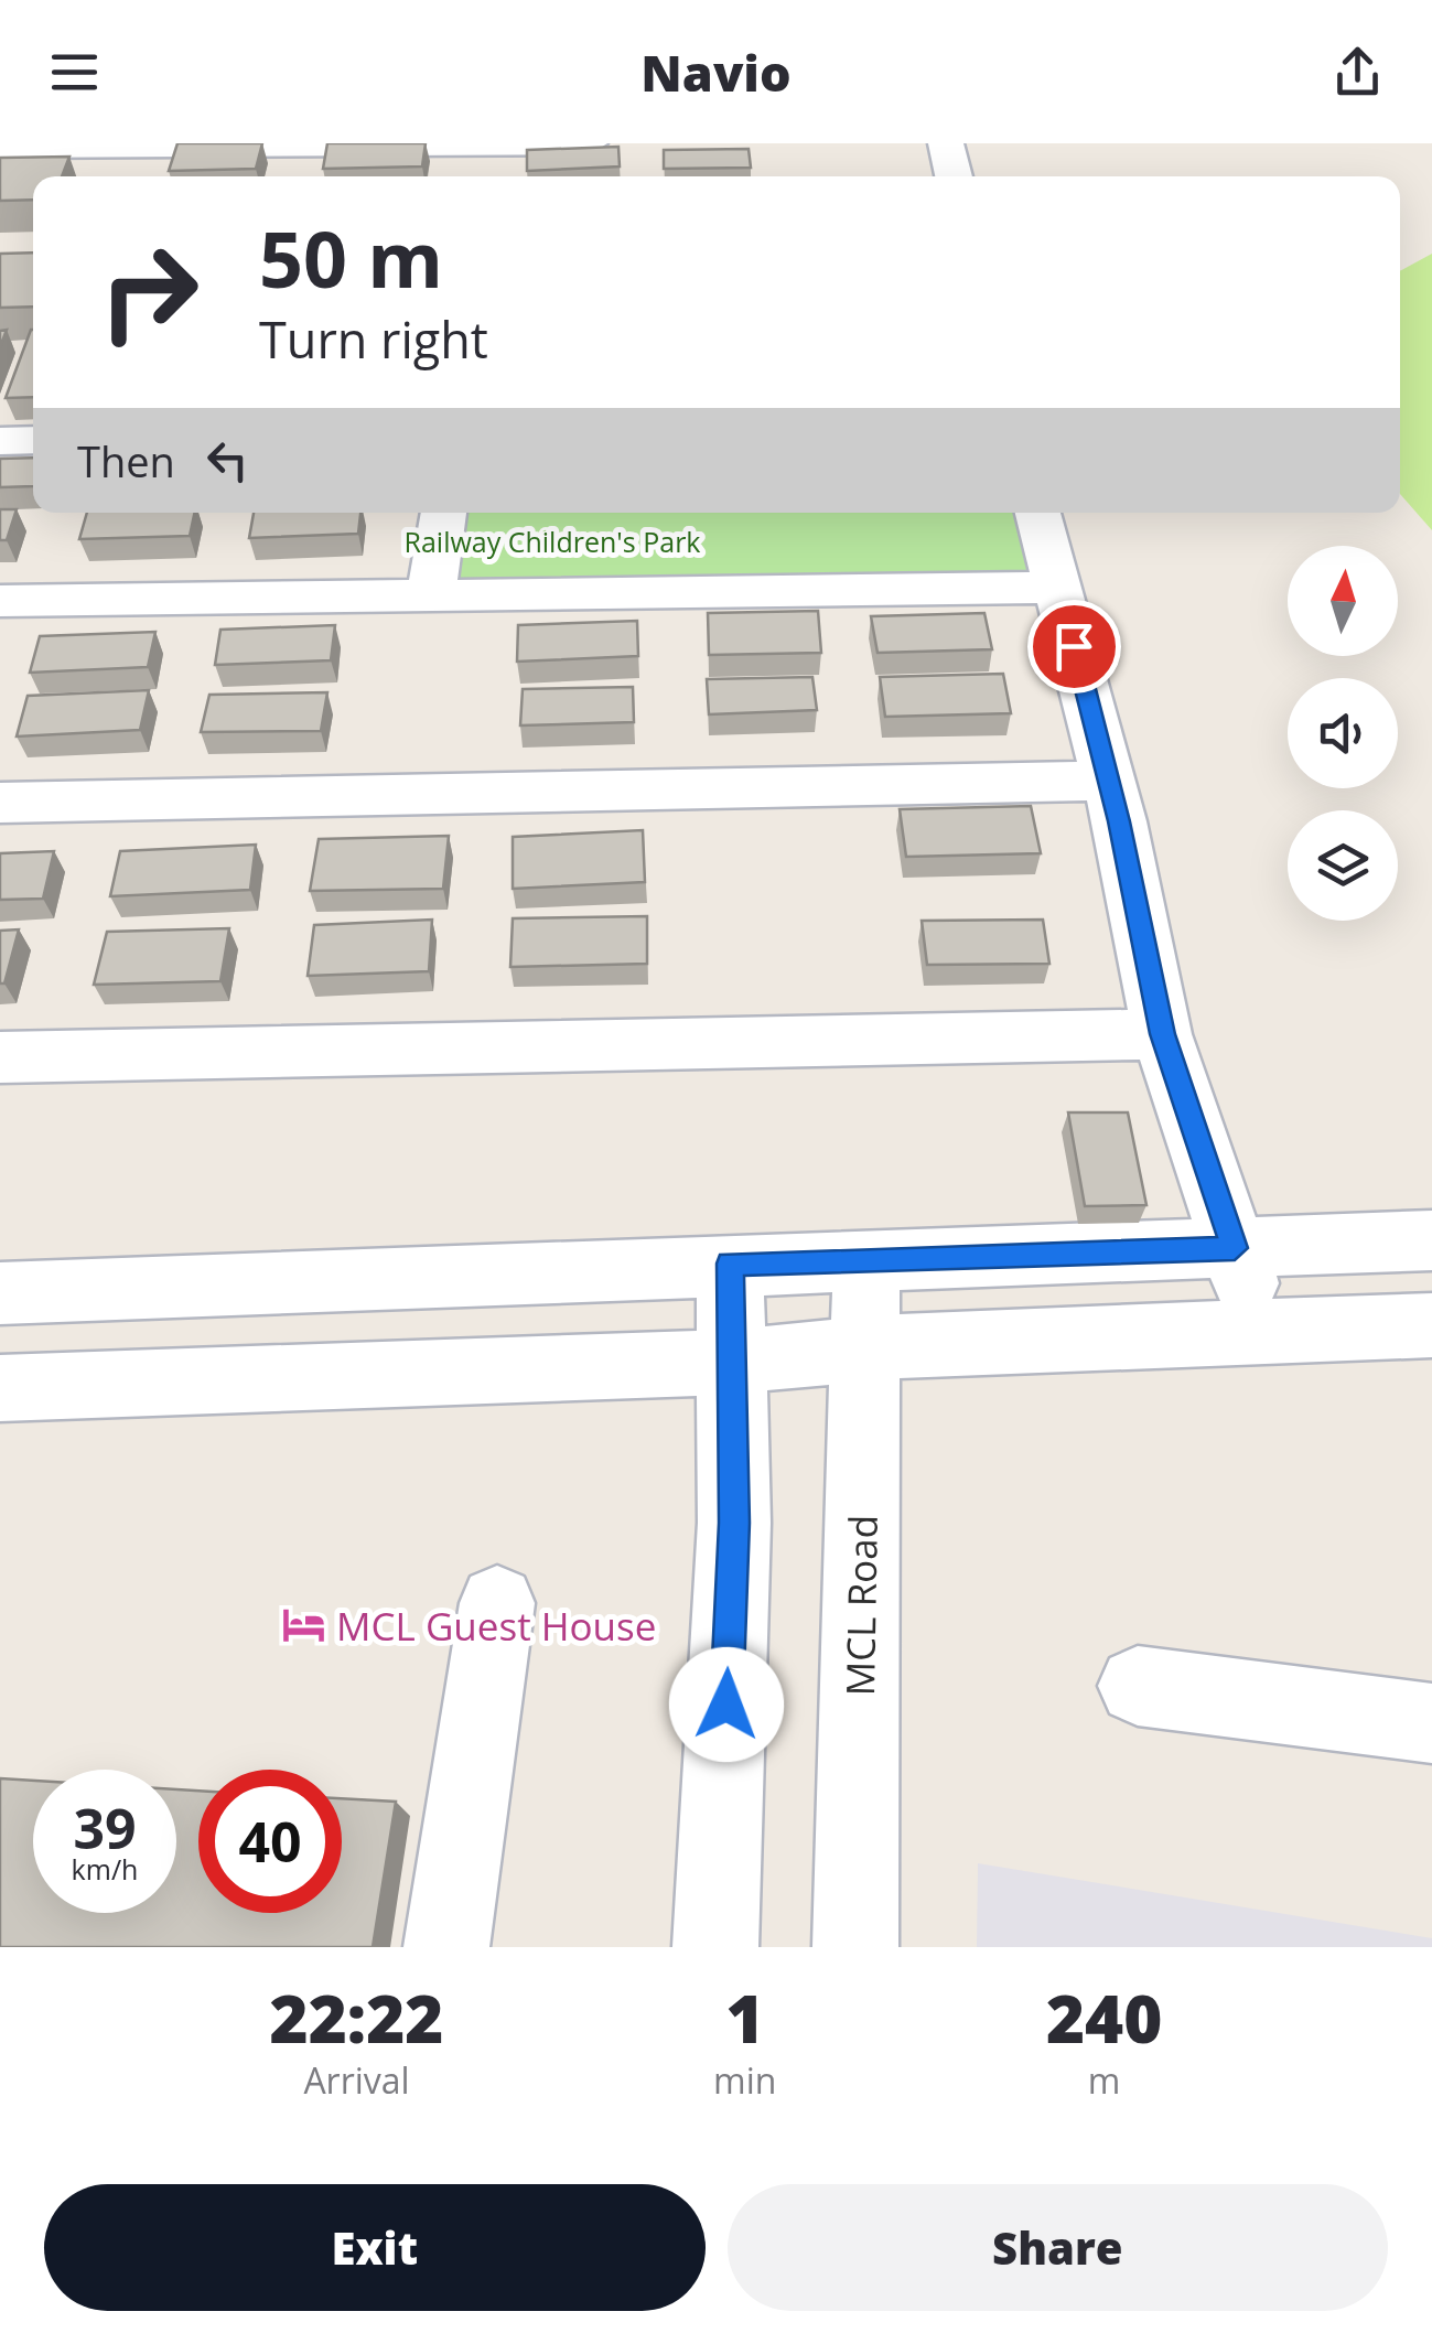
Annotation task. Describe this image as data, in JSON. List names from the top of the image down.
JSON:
{
  "streets": {
    "street": ["MCL Road"]
  },
  "parks": ["Railway Children's Park"],
  "places": {
    "hotel": ["MCL Guest House"]
  },
  "north": "top",
  "page": {
    "header": "Navio",
    "turn": ["50 m", "Turn right"],
    "then": "Then",
    "speed": "39 km/h",
    "limit": "40",
    "eta": [
      "22:22",
      "Arrival",
      "1",
      "min",
      "240",
      "m"
    ],
    "buttons": ["Exit", "Share"]
  }
}
